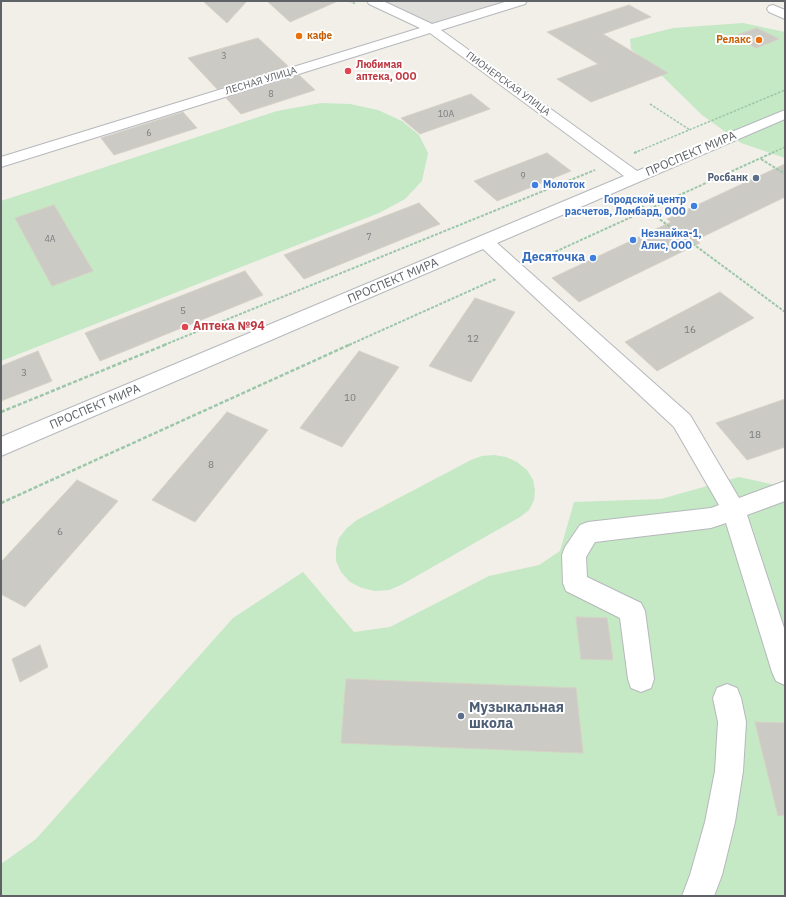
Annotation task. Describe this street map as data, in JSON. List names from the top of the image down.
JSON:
{
  "streets": {
    "street": ["ЛЕСНАЯ УЛИЦА", "ПИОНЕРСКАЯ УЛИЦА", "ПРОСПЕКТ МИРА"]
  },
  "crossings": [
    ["ЛЕСНАЯ УЛИЦА", "ПИОНЕРСКАЯ УЛИЦА"],
    ["ПИОНЕРСКАЯ УЛИЦА", "ПРОСПЕКТ МИРА"]
  ],
  "places": [
    "кафе",
    "Релакс",
    "Любимая аптека, ООО",
    "Росбанк",
    "Молоток",
    "Городской центр расчетов, Ломбард, ООО",
    "Незнайка-1, Алис, ООО",
    "Десяточка",
    "Аптека №94",
    "Музыкальная школа"
  ],
  "house_numbers": [
    "3",
    "8",
    "10А",
    "6",
    "9",
    "7",
    "4А",
    "5",
    "16",
    "12",
    "3",
    "10",
    "18",
    "8",
    "6"
  ]
}
